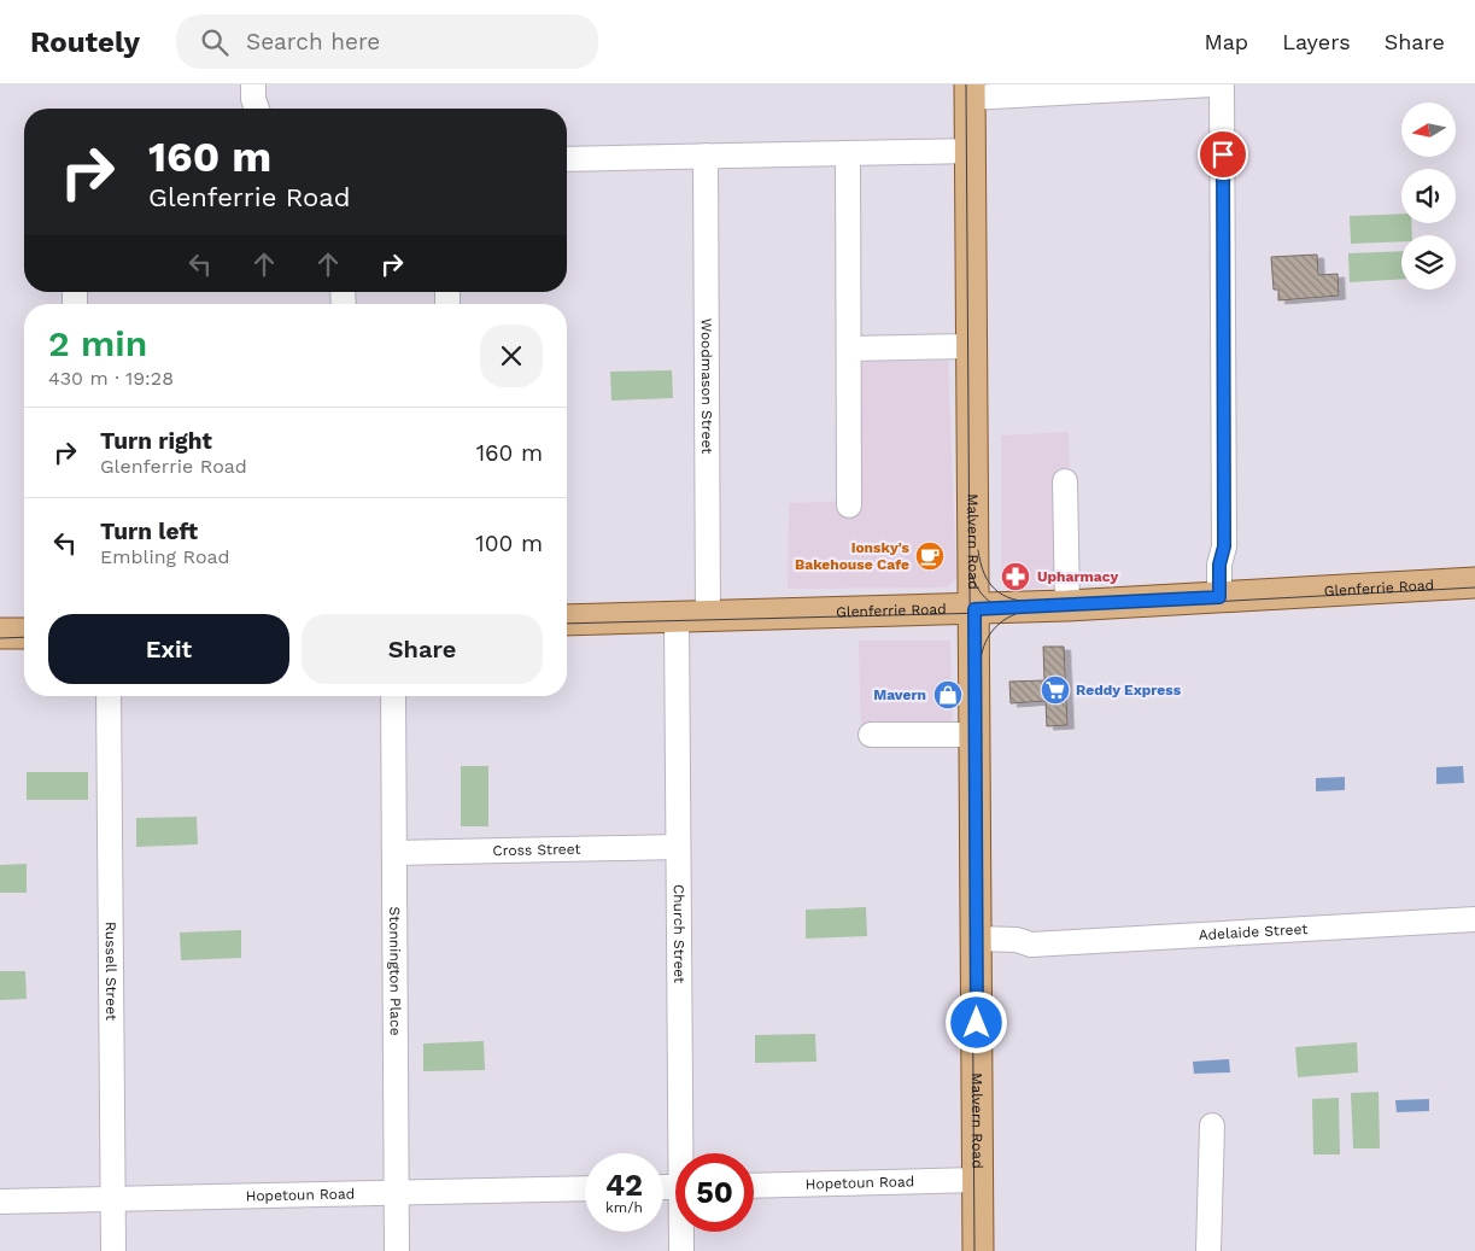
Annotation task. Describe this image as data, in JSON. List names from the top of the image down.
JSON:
{
  "streets": {
    "main road": ["Malvern Road", "Glenferrie Road"],
    "street": [
      "Woodmason Street",
      "Cross Street",
      "Adelaide Street",
      "Church Street",
      "Russell Street",
      "Stonnington Place",
      "Hopetoun Road"
    ]
  },
  "crossings": [
    ["Woodmason Street", "Glenferrie Road"],
    ["Malvern Road", "Glenferrie Road"],
    ["Malvern Road", "Adelaide Street"],
    ["Malvern Road", "Hopetoun Road"],
    ["Glenferrie Road", "Church Street"],
    ["Cross Street", "Church Street"],
    ["Cross Street", "Stonnington Place"],
    ["Russell Street", "Hopetoun Road"],
    ["Stonnington Place", "Hopetoun Road"]
  ],
  "places": {
    "cafe": ["Ionsky's Bakehouse Cafe"],
    "pharmacy": ["Upharmacy"],
    "supermarket": ["Reddy Express"],
    "shop": ["Mavern"]
  },
  "north": "left",
  "page": {
    "header": "Routely",
    "search": "Search here",
    "nav": ["Map", "Layers", "Share"],
    "turn": ["160 m", "Glenferrie Road"],
    "heading": ["2 min", "430 m · 19:28"],
    "list": [
      {
        "name": "Turn right",
        "note": "Glenferrie Road",
        "value": "160 m"
      },
      {
        "name": "Turn left",
        "note": "Embling Road",
        "value": "100 m"
      }
    ],
    "buttons": ["Exit", "Share"],
    "speed": "42 km/h",
    "limit": "50"
  }
}
